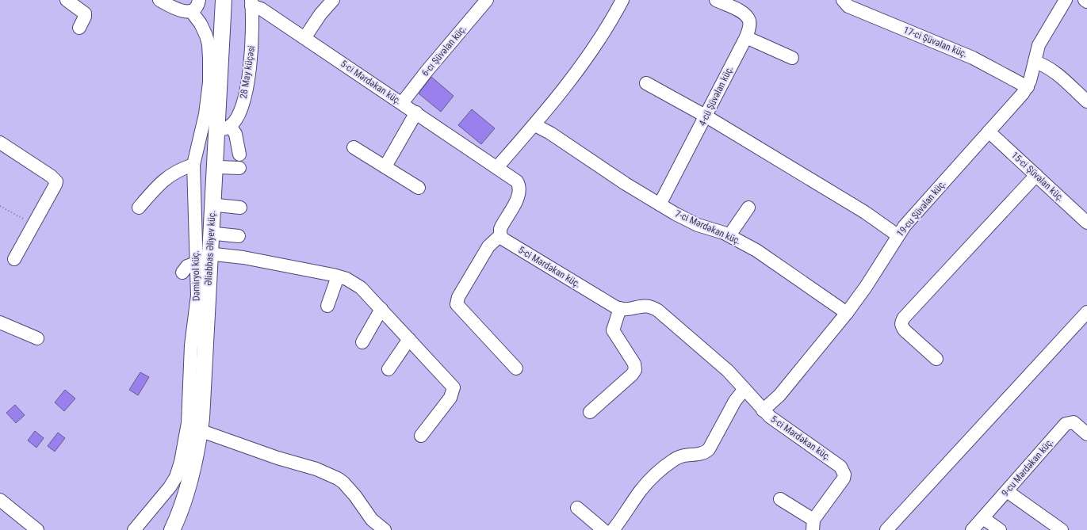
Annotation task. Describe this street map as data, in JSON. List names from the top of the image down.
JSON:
{
  "streets": {
    "main road": ["Əliabbas Əliyev küç.", "Dəmiryol küç."],
    "street": [
      "17-ci Şüvəlan küç.",
      "6-cı Şüvəlan küç.",
      "28 May küçəsi",
      "5-ci Mərdəkan küç.",
      "4-cü Şüvəlan küç.",
      "15-ci Şüvəlan küç.",
      "19-cu Şüvəlan küç.",
      "7-ci Mərdəkan küç.",
      "9-cu Mərdəkan küç."
    ]
  },
  "crossings": [
    ["17-ci Şüvəlan küç.", "19-cu Şüvəlan küç."],
    ["6-cı Şüvəlan küç.", "5-ci Mərdəkan küç."],
    ["28 May küçəsi", "5-ci Mərdəkan küç."],
    ["28 May küçəsi", "Əliabbas Əliyev küç."],
    ["28 May küçəsi", "Dəmiryol küç."],
    ["5-ci Mərdəkan küç.", "19-cu Şüvəlan küç."],
    ["4-cü Şüvəlan küç.", "7-ci Mərdəkan küç."],
    ["15-ci Şüvəlan küç.", "19-cu Şüvəlan küç."],
    ["19-cu Şüvəlan küç.", "7-ci Mərdəkan küç."],
    ["Əliabbas Əliyev küç.", "Dəmiryol küç."]
  ]
}
